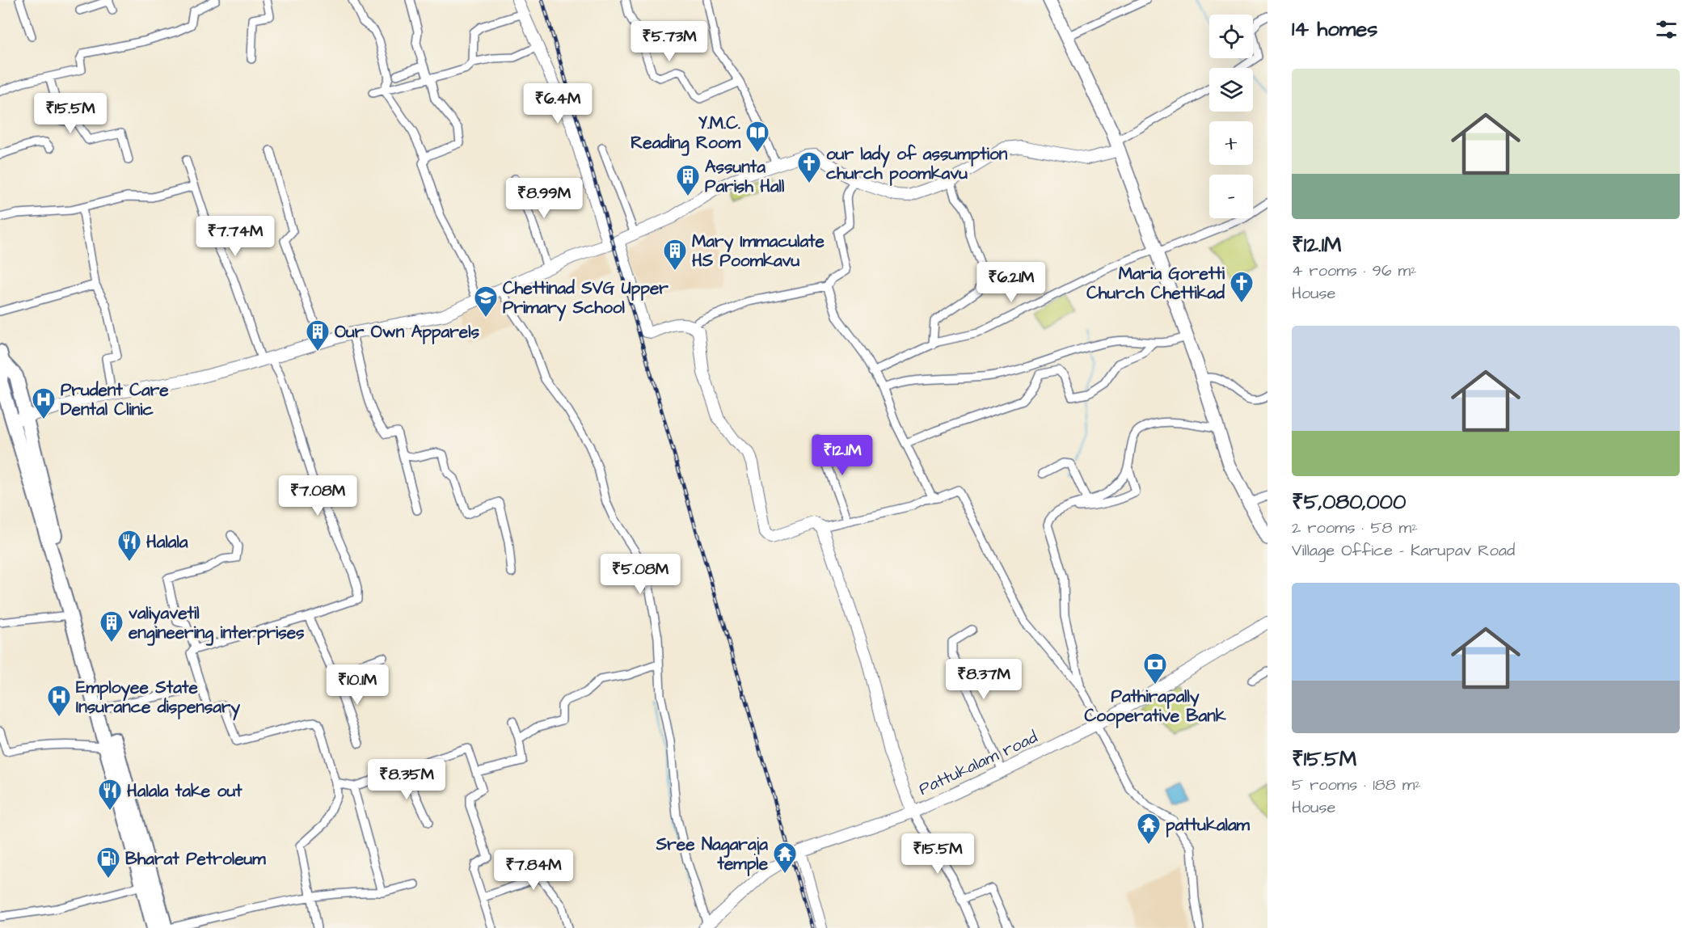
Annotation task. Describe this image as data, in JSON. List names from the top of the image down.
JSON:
{
  "streets": {
    "street": ["Pattukalam road"]
  },
  "places": {
    "library": ["Y.M.C. Reading Room"],
    "church": ["our lady of assumption church poomkavu", "Maria Goretti Church Chettikad"],
    "building": [
      "Assunta Parish Hall",
      "Mary Immaculate HS Poomkavu",
      "Our Own Apparels",
      "valiyavetil engineering interprises"
    ],
    "school or university": ["Chettinad SVG Upper Primary School"],
    "hospital": ["Prudent Care Dental Clinic", "Employee State Insurance dispensary"],
    "restaurant": ["Halala", "Halala take out"],
    "bank": ["Pathirapally Cooperative Bank"],
    "temple": ["pattukalam", "Sree Nagaraja temple"],
    "fuel station": ["Bharat Petroleum"]
  },
  "page": {
    "heading": "14 homes",
    "map_buttons": ["+", "−"],
    "price": [
      "₹5.73M",
      "₹6.4M",
      "₹15.5M",
      "₹8.99M",
      "₹7.74M",
      "₹6.21M",
      "₹12.1M",
      "₹7.08M",
      "₹5.08M",
      "₹8.37M",
      "₹10.1M",
      "₹8.35M",
      "₹15.5M",
      "₹7.84M"
    ],
    "list": [
      {
        "name": "₹12.1M",
        "note": "4 rooms · 96 m² · House"
      },
      {
        "name": "₹5,080,000",
        "note": "2 rooms · 58 m² · Village Office - Karupav Road"
      },
      {
        "name": "₹15.5M",
        "note": "5 rooms · 188 m² · House"
      }
    ]
  }
}
